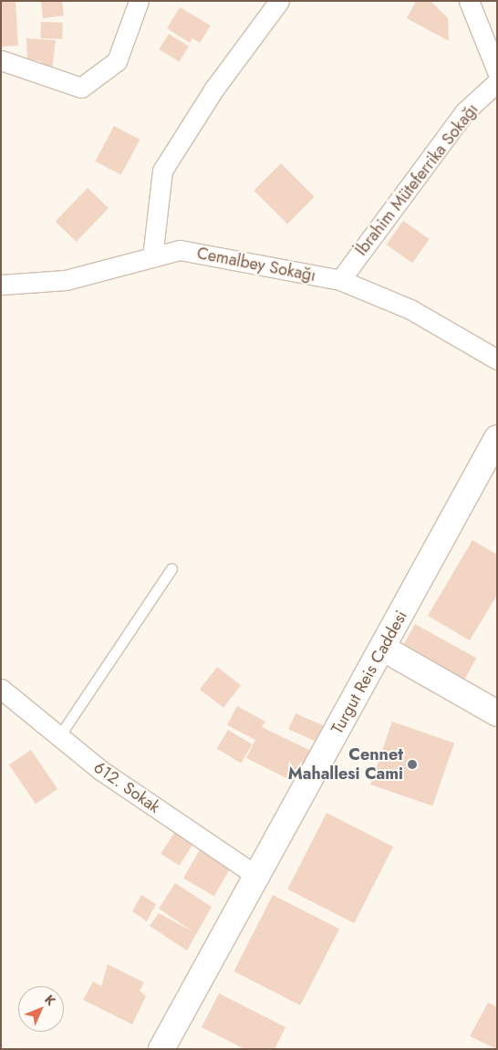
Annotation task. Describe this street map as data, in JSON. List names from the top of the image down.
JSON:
{
  "streets": {
    "street": [
      "İbrahim Müteferrika Sokağı",
      "Cemalbey Sokağı",
      "Turgut Reis Caddesi",
      "612. Sokak"
    ]
  },
  "crossings": [
    ["İbrahim Müteferrika Sokağı", "Cemalbey Sokağı"],
    ["Turgut Reis Caddesi", "612. Sokak"]
  ],
  "places": ["Cennet Mahallesi Cami"],
  "north": "top right"
}
